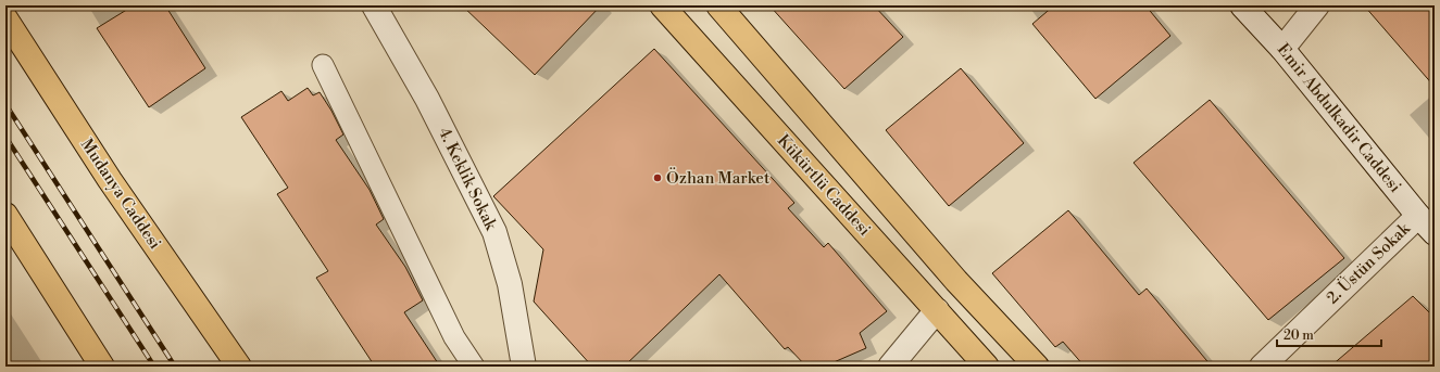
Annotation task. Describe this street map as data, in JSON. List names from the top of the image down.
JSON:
{
  "streets": {
    "main road": ["Kükürtlü Caddesi", "Mudanya Caddesi"],
    "street": ["Emir Abdulkadir Caddesi", "4. Keklik Sokak", "2. Üstün Sokak"]
  },
  "crossings": [
    ["Emir Abdulkadir Caddesi", "2. Üstün Sokak"]
  ],
  "places": ["Özhan Market"],
  "scale_bar": "20 m"
}
